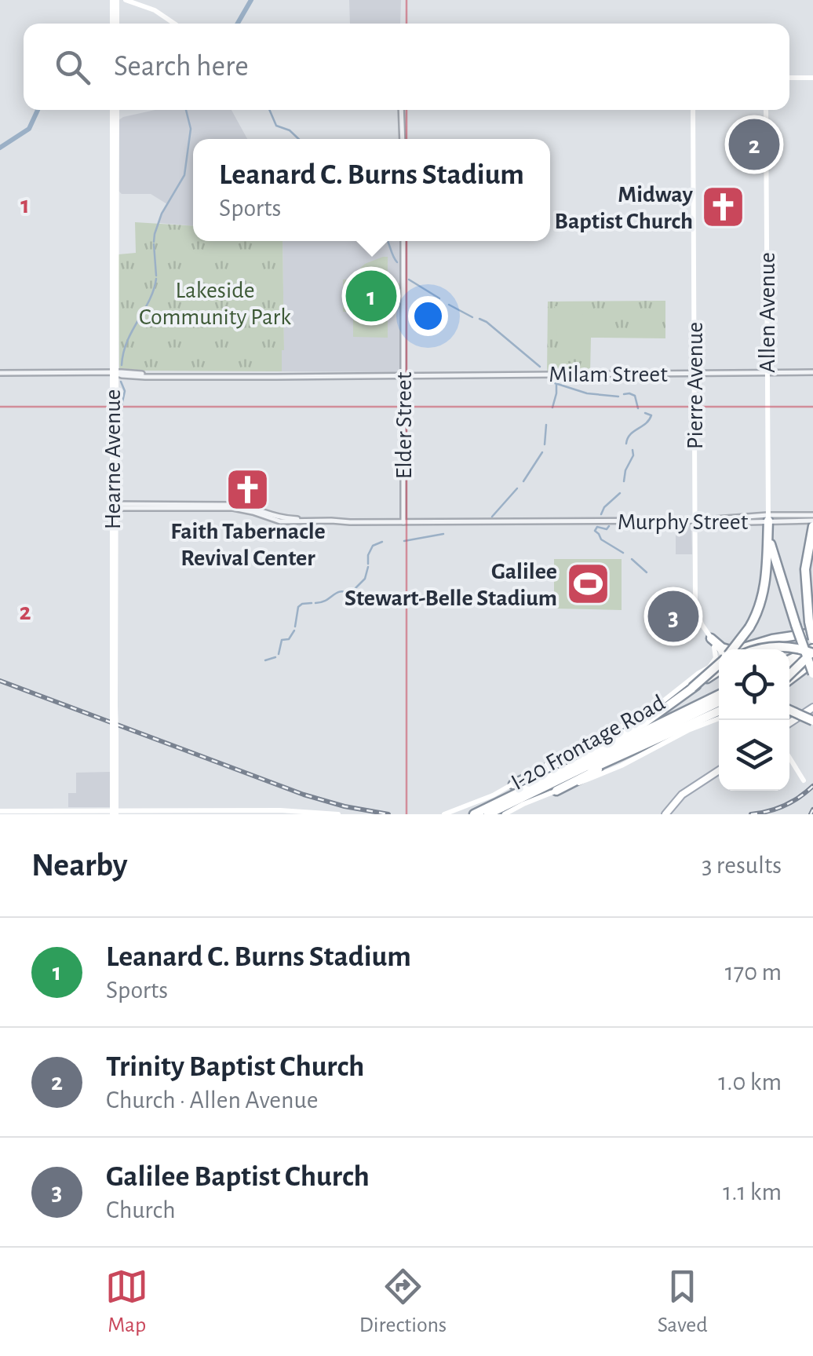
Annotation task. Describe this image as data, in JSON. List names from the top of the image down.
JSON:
{
  "streets": {
    "main road": [
      "Allen Avenue",
      "Pierre Avenue",
      "Hearne Avenue",
      "I-20 Frontage Road"
    ],
    "street": ["Milam Street", "Elder Street", "Murphy Street"]
  },
  "crossings": [
    ["Allen Avenue", "Milam Street"],
    ["Allen Avenue", "Murphy Street"],
    ["Milam Street", "Pierre Avenue"],
    ["Milam Street", "Elder Street"],
    ["Milam Street", "Hearne Avenue"],
    ["Pierre Avenue", "Murphy Street"],
    ["Elder Street", "Murphy Street"],
    ["Hearne Avenue", "Murphy Street"]
  ],
  "parks": ["Lakeside Community Park"],
  "places": {
    "church": ["Midway Baptist Church", "Faith Tabernacle Revival Center"],
    "sports": ["Galilee Stewart-Belle Stadium"]
  },
  "page": {
    "search": "Search here",
    "pins": ["2", "1", "3"],
    "popup": ["Leanard C. Burns Stadium", "Sports"],
    "heading": ["Nearby", "3 results"],
    "list": [
      {
        "mark": "1",
        "name": "Leanard C. Burns Stadium",
        "note": "Sports",
        "value": "170 m"
      },
      {
        "mark": "2",
        "name": "Trinity Baptist Church",
        "note": "Church · Allen Avenue",
        "value": "1.0 km"
      },
      {
        "mark": "3",
        "name": "Galilee Baptist Church",
        "note": "Church",
        "value": "1.1 km"
      }
    ],
    "nav": ["Map", "Directions", "Saved"]
  },
  "grid": {
    "rows": ["1", "2"]
  }
}
